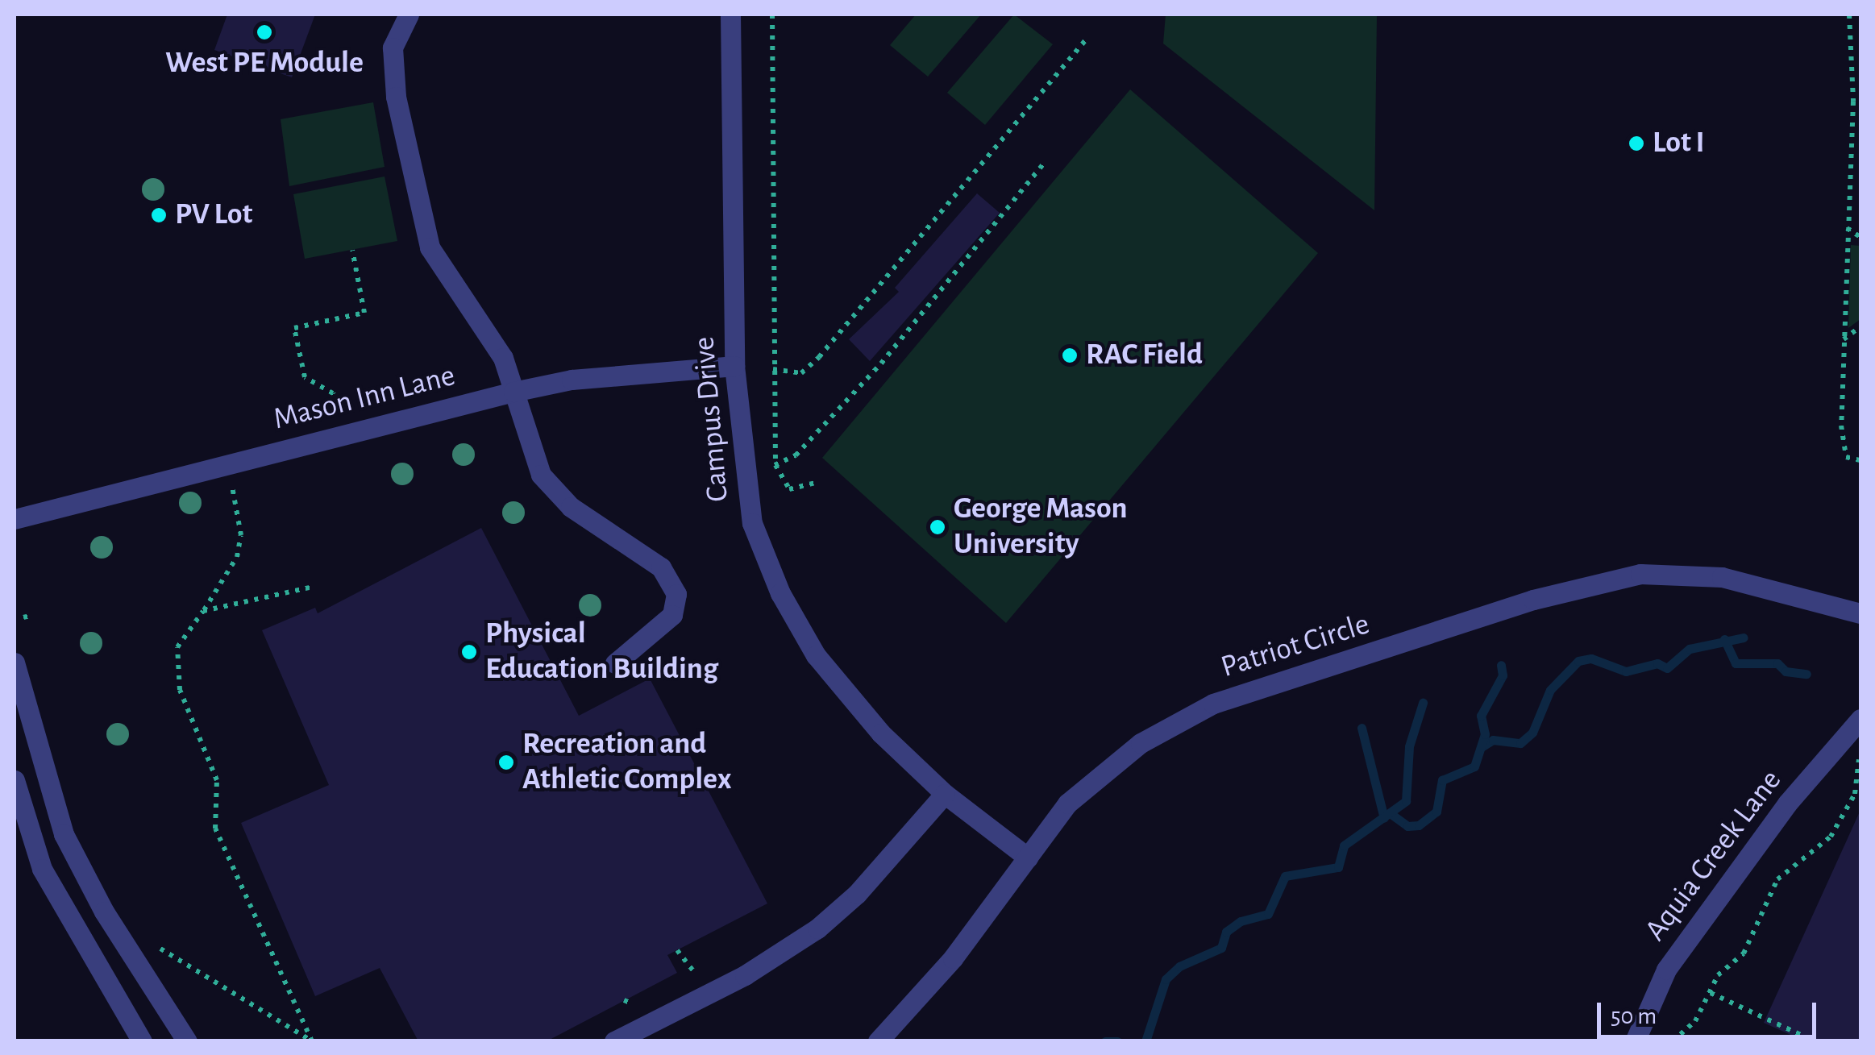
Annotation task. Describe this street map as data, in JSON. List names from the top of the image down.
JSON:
{
  "streets": {
    "street": [
      "Mason Inn Lane",
      "Campus Drive",
      "Patriot Circle",
      "Aquia Creek Lane"
    ]
  },
  "crossings": [
    ["Mason Inn Lane", "Campus Drive"],
    ["Campus Drive", "Patriot Circle"]
  ],
  "places": [
    "West PE Module",
    "Lot I",
    "PV Lot",
    "RAC Field",
    "George Mason University",
    "Physical Education Building",
    "Recreation and Athletic Complex"
  ],
  "scale_bar": "50 m"
}
